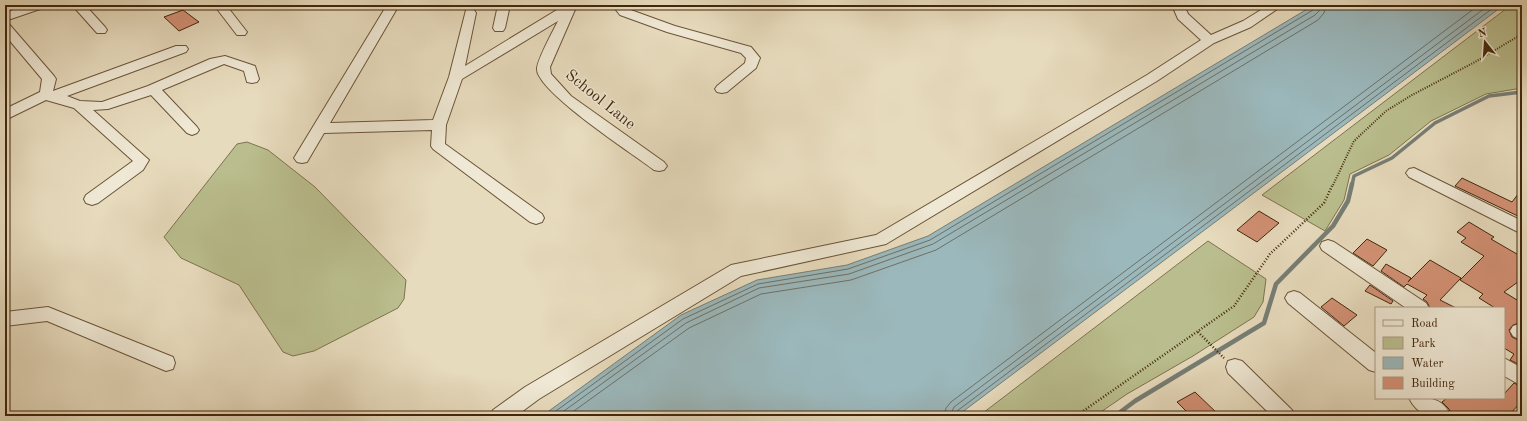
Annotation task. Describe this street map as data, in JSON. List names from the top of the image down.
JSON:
{
  "streets": {
    "street": ["School Lane"]
  },
  "legend": [
    "Road",
    "Park",
    "Water",
    "Building"
  ],
  "north": "top"
}
